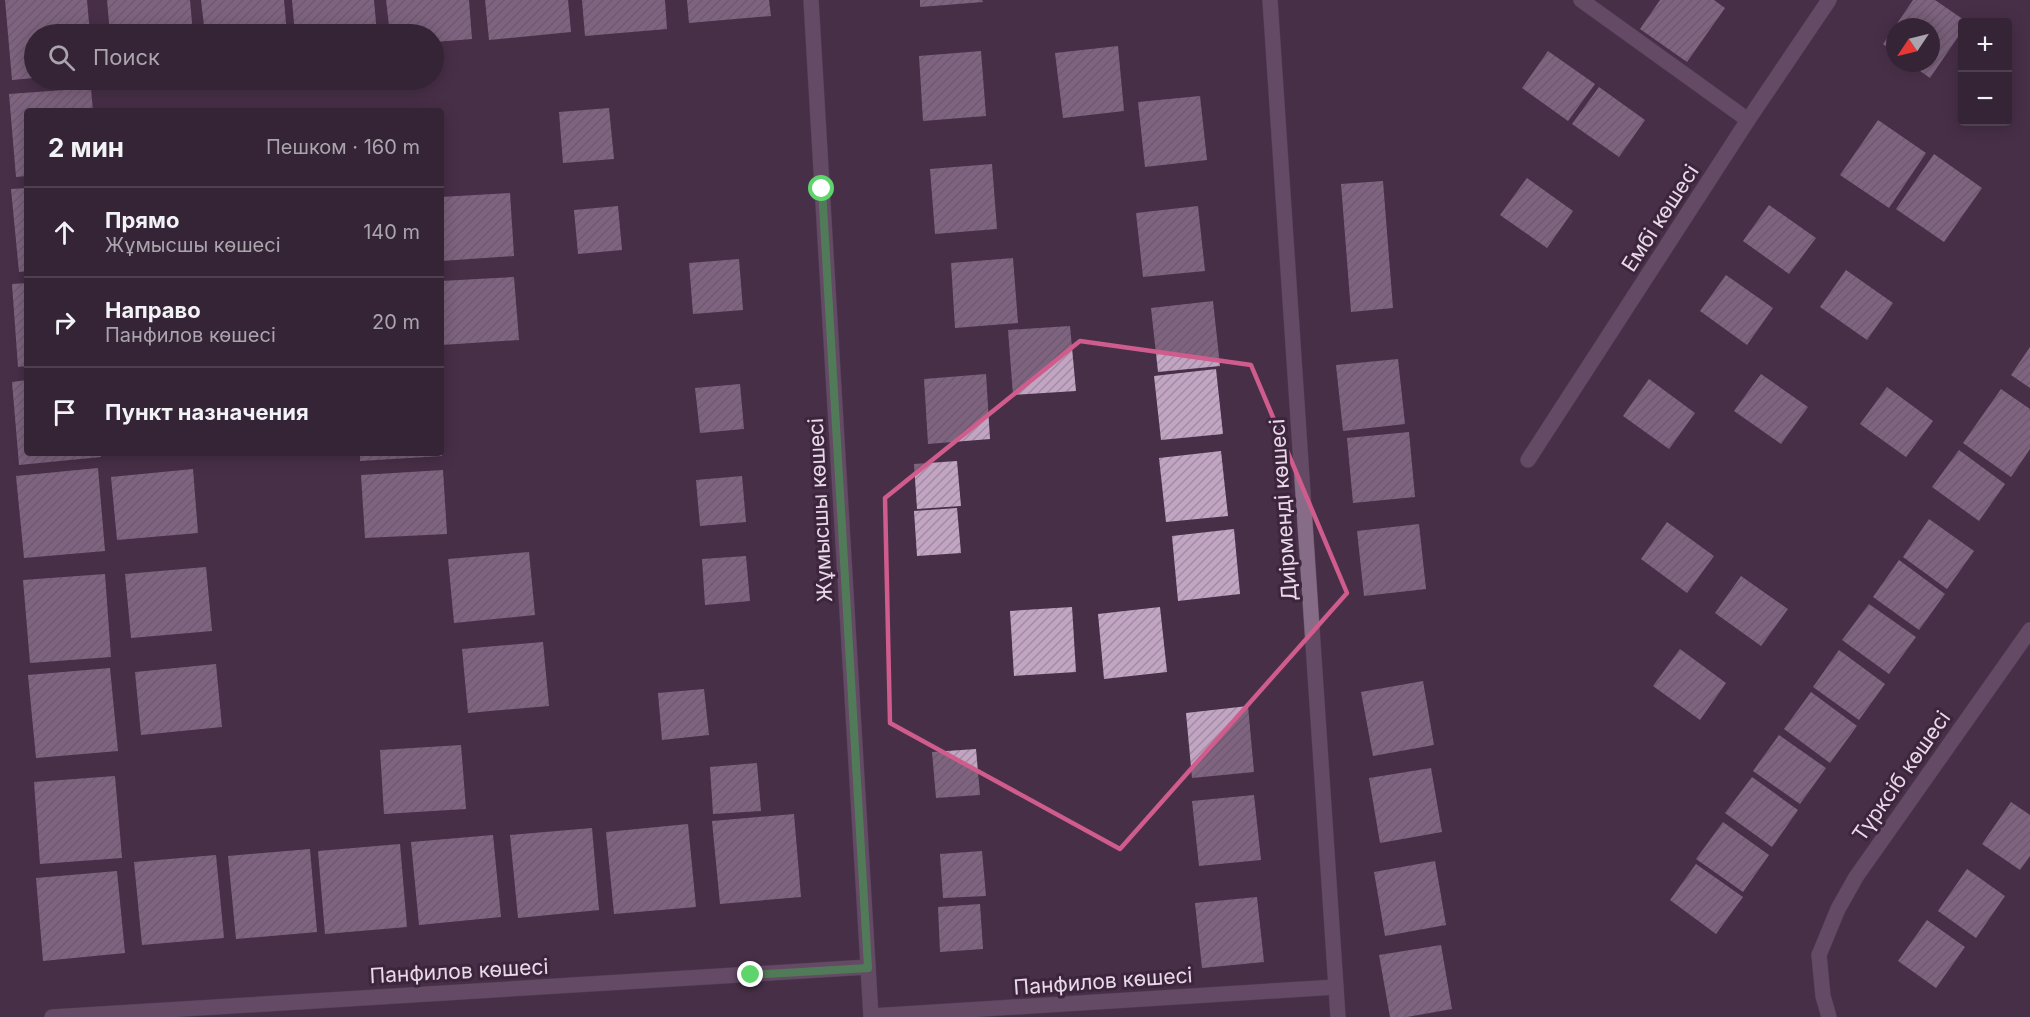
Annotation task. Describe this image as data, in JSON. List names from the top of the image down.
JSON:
{
  "streets": {
    "street": [
      "Ембі көшесі",
      "Жұмысшы көшесі",
      "Диірменді көшесі",
      "Түрксіб көшесі",
      "Панфилов көшесі"
    ]
  },
  "crossings": [
    ["Жұмысшы көшесі", "Панфилов көшесі"],
    ["Диірменді көшесі", "Панфилов көшесі"]
  ],
  "north": "bottom left",
  "page": {
    "map_buttons": ["+", "−"],
    "search": "Поиск",
    "heading": ["2 мин", "Пешком · 160 m"],
    "list": [
      ["Прямо", "Жұмысшы көшесі", "140 m"],
      ["Направо", "Панфилов көшесі", "20 m"],
      "Пункт назначения"
    ]
  }
}
